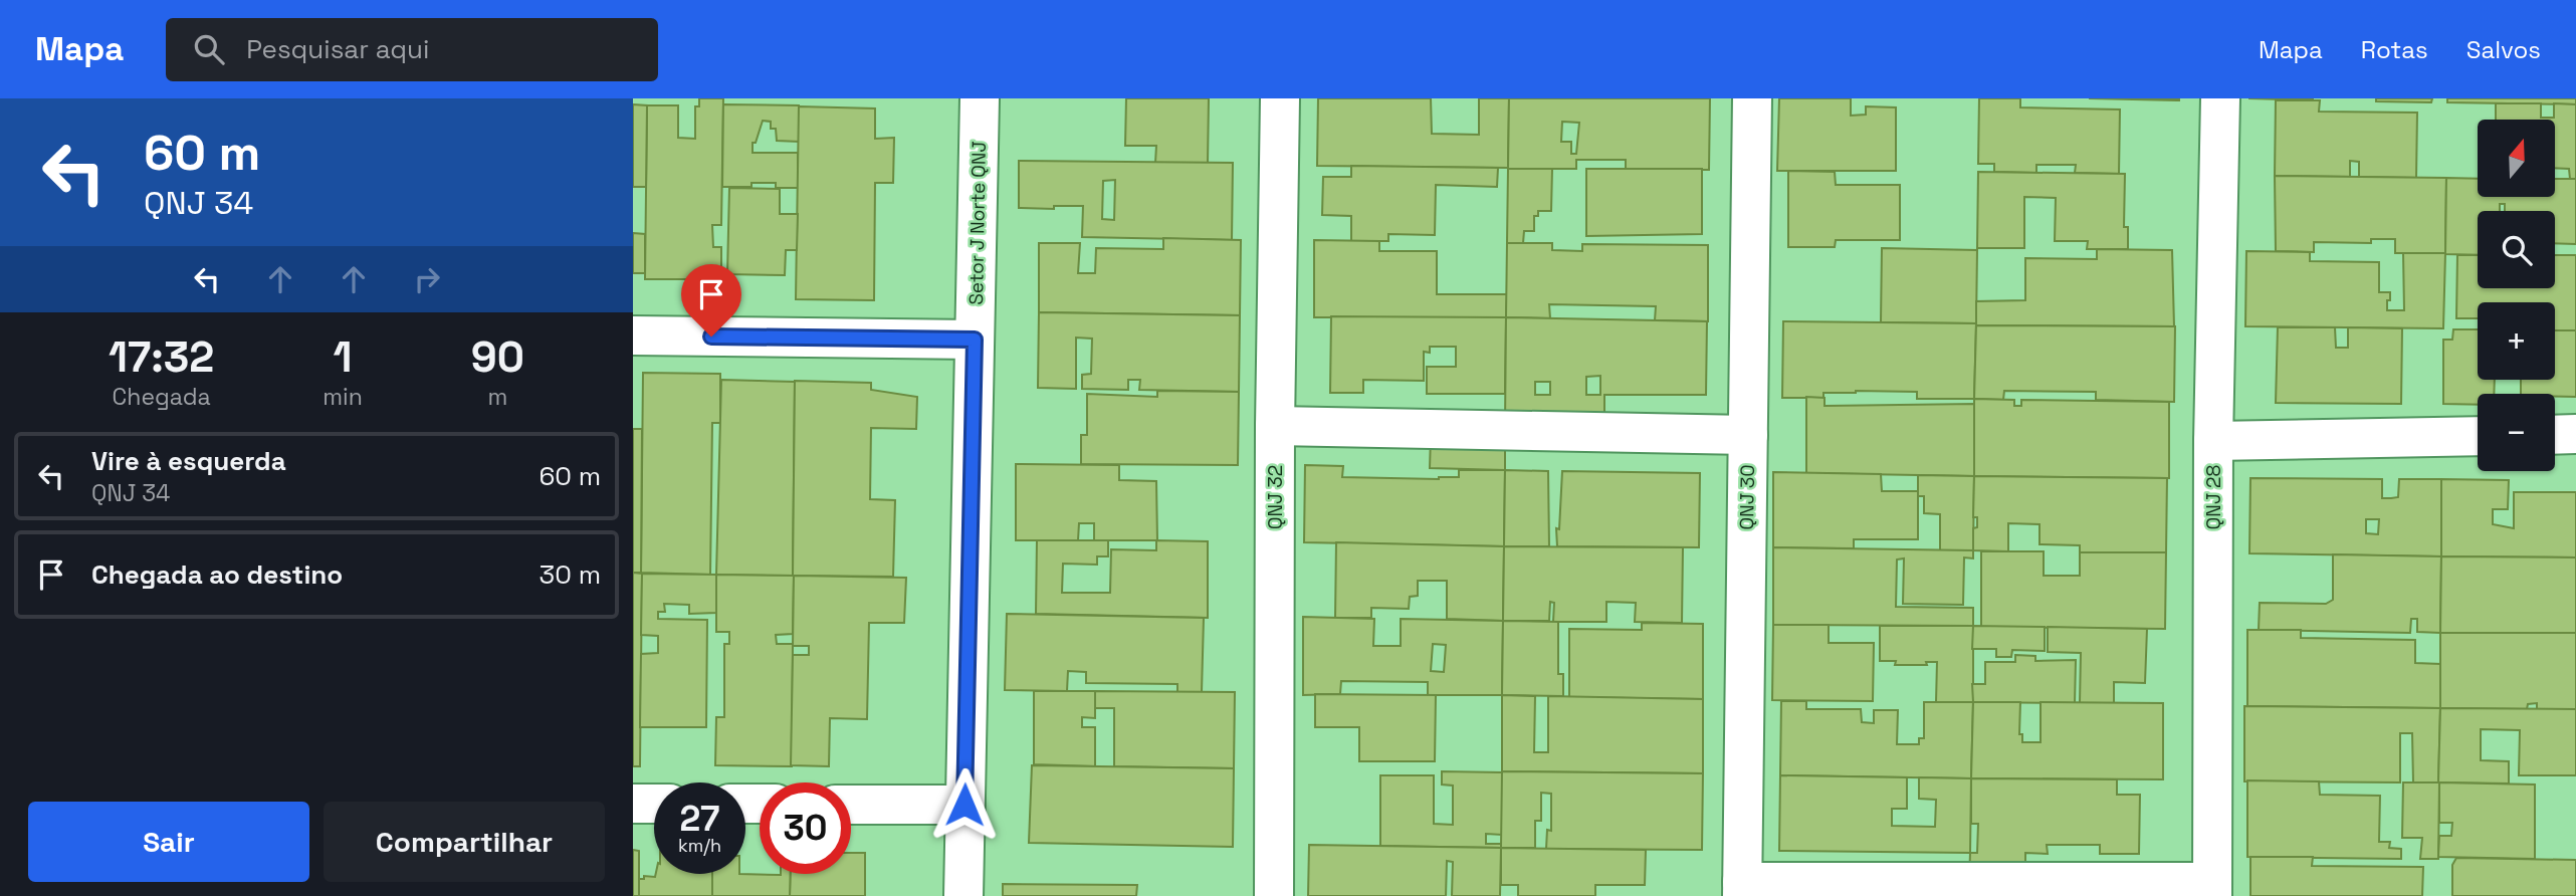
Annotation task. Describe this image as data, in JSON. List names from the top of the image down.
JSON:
{
  "streets": {
    "street": [
      "Setor J Norte QNJ",
      "QNJ 32",
      "QNJ 30",
      "QNJ 28"
    ]
  },
  "north": "top",
  "page": {
    "header": "Mapa",
    "search": "Pesquisar aqui",
    "nav": ["Mapa", "Rotas", "Salvos"],
    "turn": ["60 m", "QNJ 34"],
    "map_buttons": ["+", "−"],
    "eta": [
      "17:32",
      "Chegada",
      "1",
      "min",
      "90",
      "m"
    ],
    "list": [
      {
        "name": "Vire à esquerda",
        "note": "QNJ 34",
        "value": "60 m"
      },
      {
        "name": "Chegada ao destino",
        "value": "30 m"
      }
    ],
    "speed": "27 km/h",
    "limit": "30",
    "buttons": ["Sair", "Compartilhar"]
  }
}
